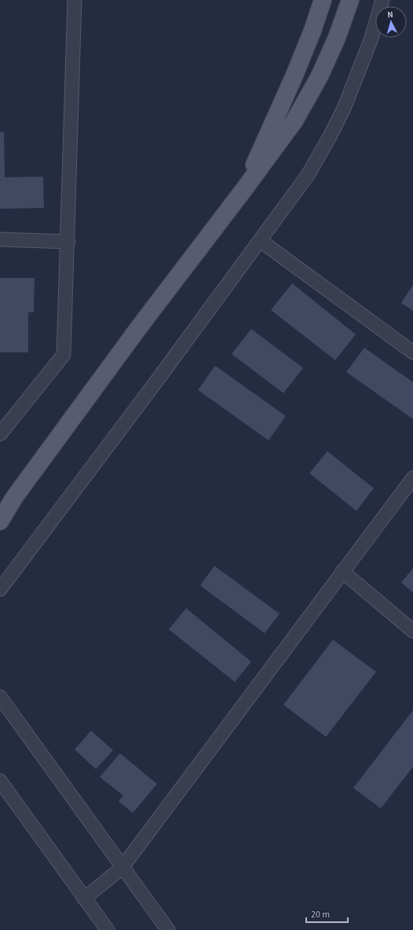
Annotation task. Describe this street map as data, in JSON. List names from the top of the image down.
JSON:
{
  "scale_bar": "20 m",
  "north": "top"
}
